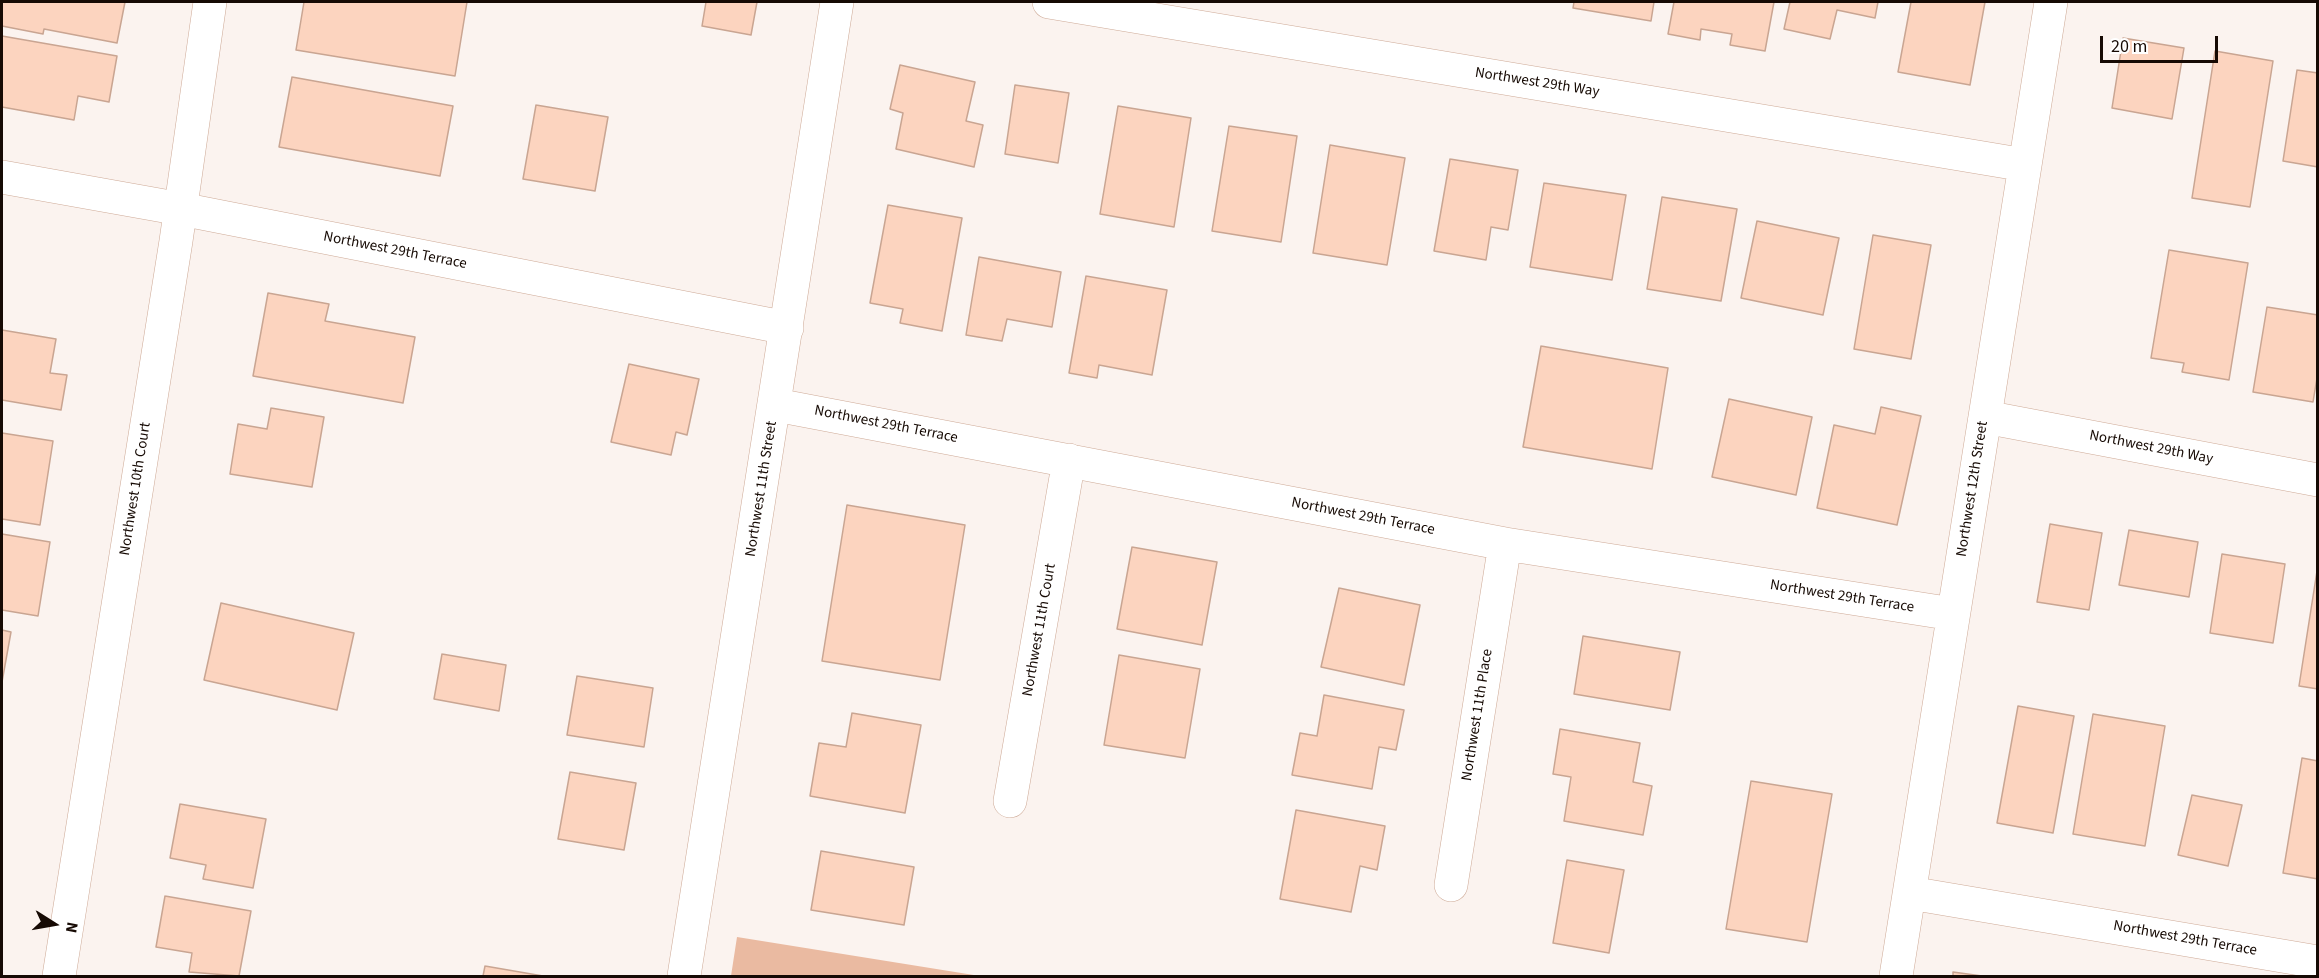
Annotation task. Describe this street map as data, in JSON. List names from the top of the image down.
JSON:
{
  "streets": {
    "street": [
      "Northwest 29th Way",
      "Northwest 29th Terrace",
      "Northwest 10th Court",
      "Northwest 11th Street",
      "Northwest 12th Street",
      "Northwest 11th Court",
      "Northwest 11th Place"
    ]
  },
  "crossings": [
    ["Northwest 29th Way", "Northwest 12th Street"],
    ["Northwest 29th Terrace", "Northwest 10th Court"],
    ["Northwest 29th Terrace", "Northwest 11th Street"],
    ["Northwest 29th Terrace", "Northwest 12th Street"],
    ["Northwest 29th Terrace", "Northwest 11th Court"],
    ["Northwest 29th Terrace", "Northwest 11th Place"]
  ],
  "scale_bar": "20 m",
  "north": "right"
}
